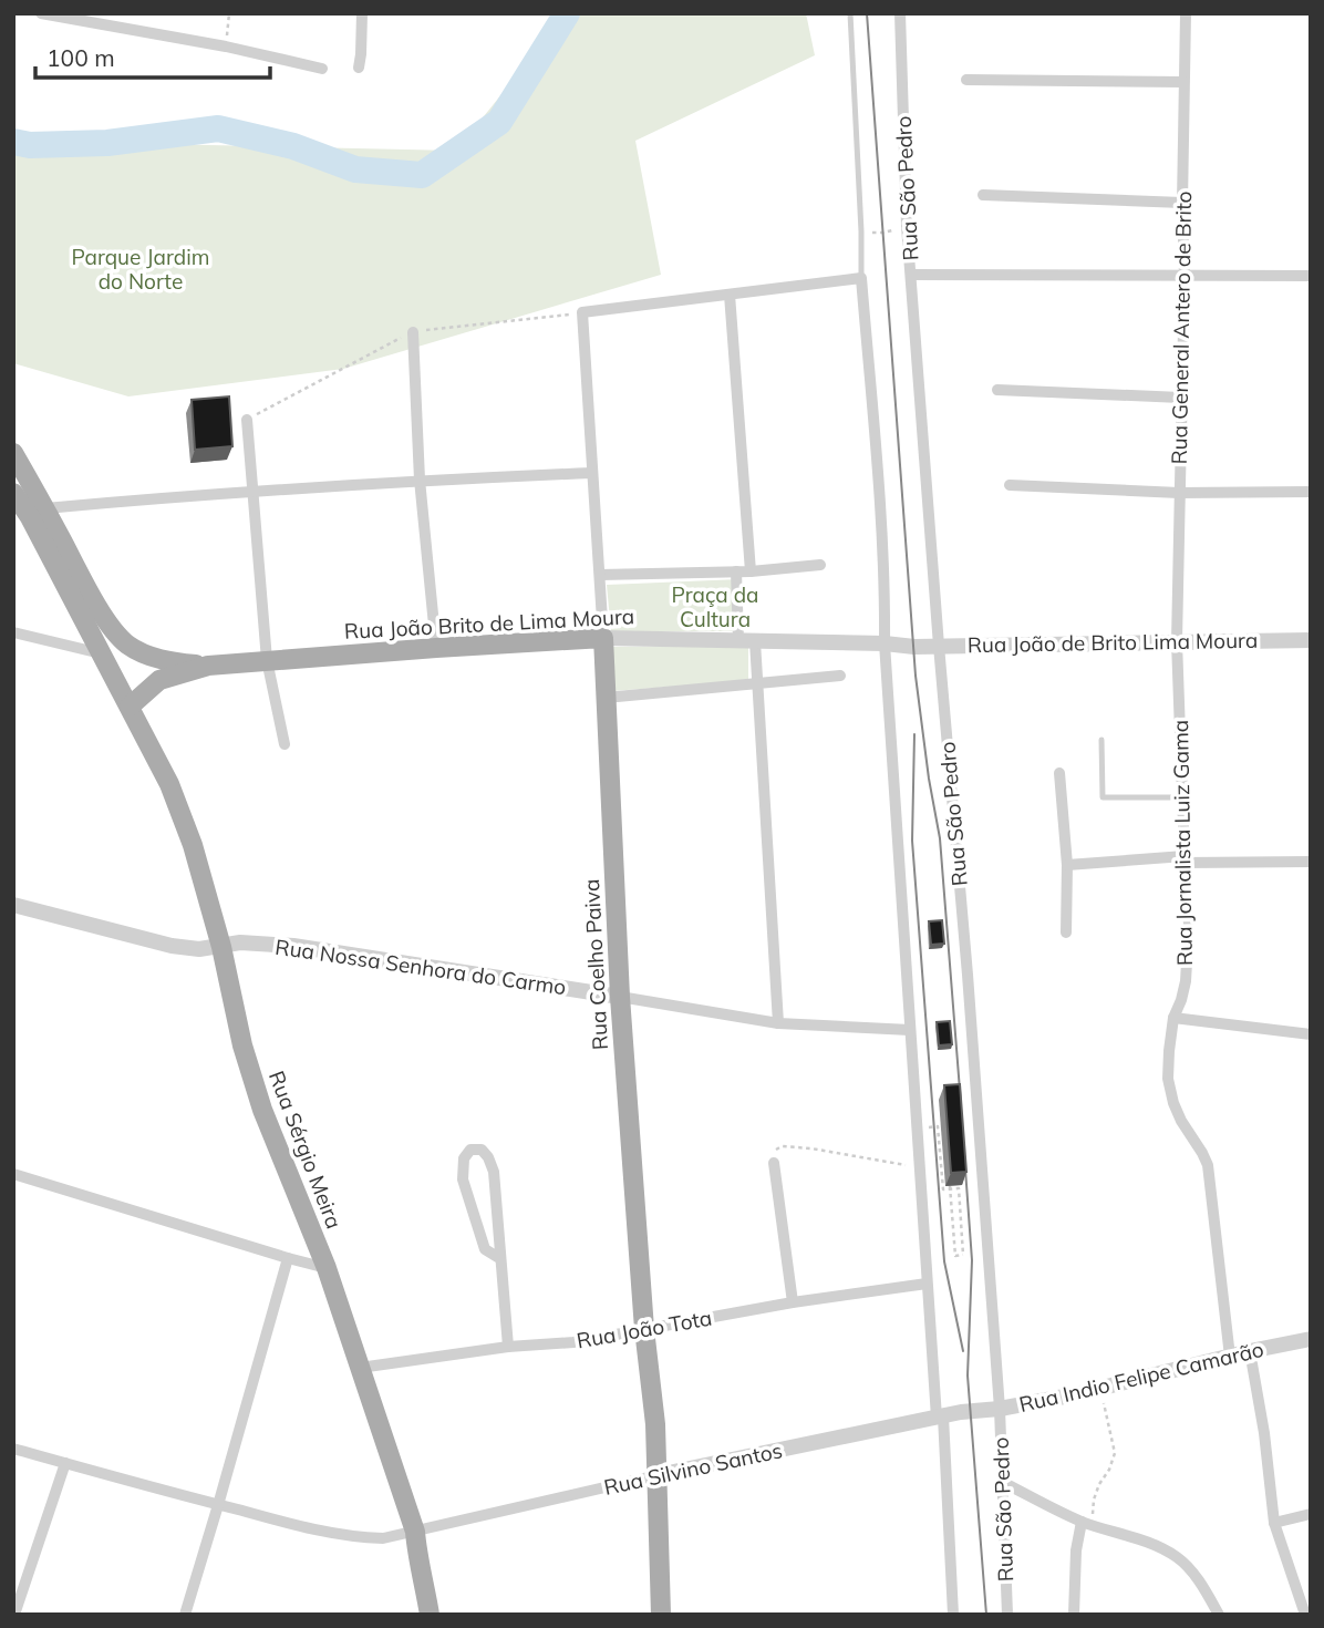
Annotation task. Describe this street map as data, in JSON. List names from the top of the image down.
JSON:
{
  "streets": {
    "main road": ["Rua João Brito de Lima Moura", "Rua Coelho Paiva", "Rua Sérgio Meira"],
    "street": [
      "Rua São Pedro",
      "Rua General Antero de Brito",
      "Rua João de Brito Lima Moura",
      "Rua Jornalista Luiz Gama",
      "Rua Nossa Senhora do Carmo",
      "Rua João Tota",
      "Rua Indio Felipe Camarão",
      "Rua Silvino Santos"
    ]
  },
  "crossings": [
    ["Rua São Pedro", "Rua João de Brito Lima Moura"],
    ["Rua São Pedro", "Rua Indio Felipe Camarão"],
    ["Rua General Antero de Brito", "Rua João de Brito Lima Moura"],
    ["Rua General Antero de Brito", "Rua Jornalista Luiz Gama"],
    ["Rua João Brito de Lima Moura", "Rua João de Brito Lima Moura"],
    ["Rua João Brito de Lima Moura", "Rua Coelho Paiva"],
    ["Rua João de Brito Lima Moura", "Rua Jornalista Luiz Gama"],
    ["Rua Jornalista Luiz Gama", "Rua Indio Felipe Camarão"],
    ["Rua Coelho Paiva", "Rua Nossa Senhora do Carmo"],
    ["Rua Coelho Paiva", "Rua João Tota"],
    ["Rua Coelho Paiva", "Rua Silvino Santos"],
    ["Rua Nossa Senhora do Carmo", "Rua Sérgio Meira"],
    ["Rua Sérgio Meira", "Rua João Tota"],
    ["Rua Sérgio Meira", "Rua Silvino Santos"],
    ["Rua Indio Felipe Camarão", "Rua Silvino Santos"]
  ],
  "parks": ["Parque Jardim do Norte", "Praça da Cultura"],
  "scale_bar": "100 m"
}
